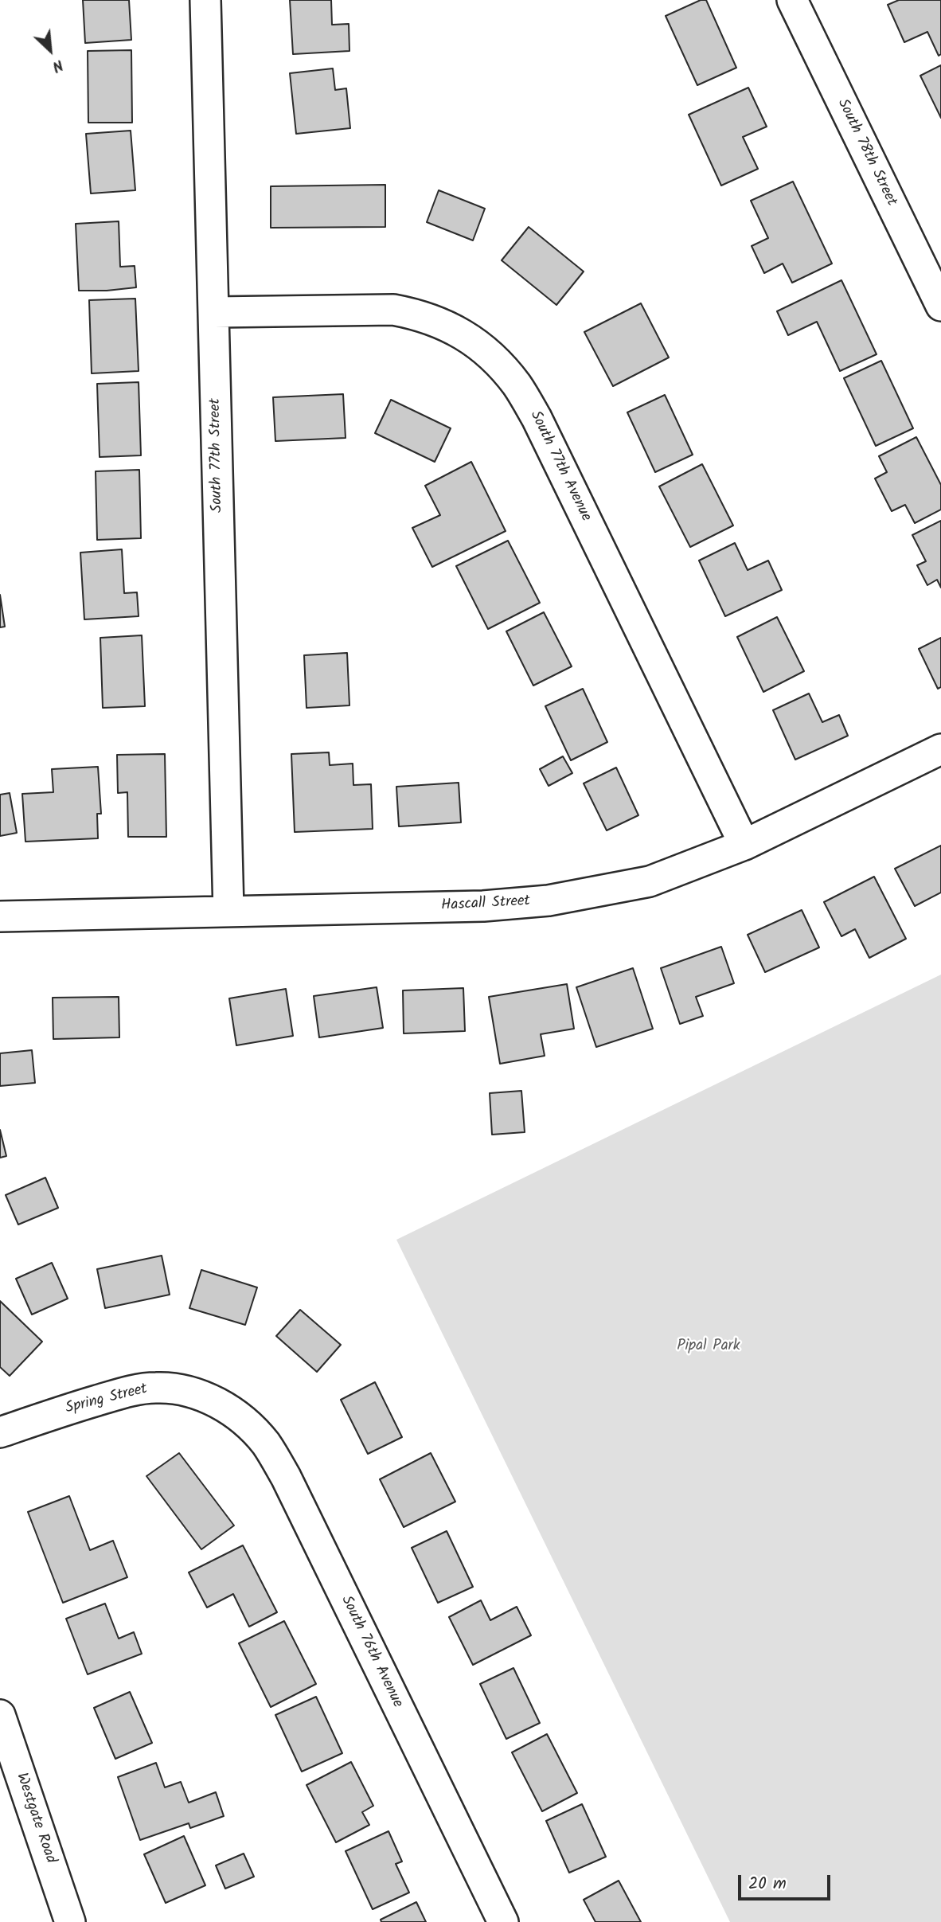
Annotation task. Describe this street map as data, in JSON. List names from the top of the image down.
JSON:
{
  "streets": {
    "street": [
      "South 78th Street",
      "South 77th Street",
      "South 77th Avenue",
      "Hascall Street",
      "Spring Street",
      "South 76th Avenue",
      "Westgate Road"
    ]
  },
  "crossings": [
    ["South 77th Street", "South 77th Avenue"],
    ["South 77th Street", "Hascall Street"],
    ["South 77th Avenue", "Hascall Street"],
    ["Spring Street", "South 76th Avenue"]
  ],
  "parks": ["Pipal Park"],
  "scale_bar": "20 m",
  "north": "bottom right"
}
